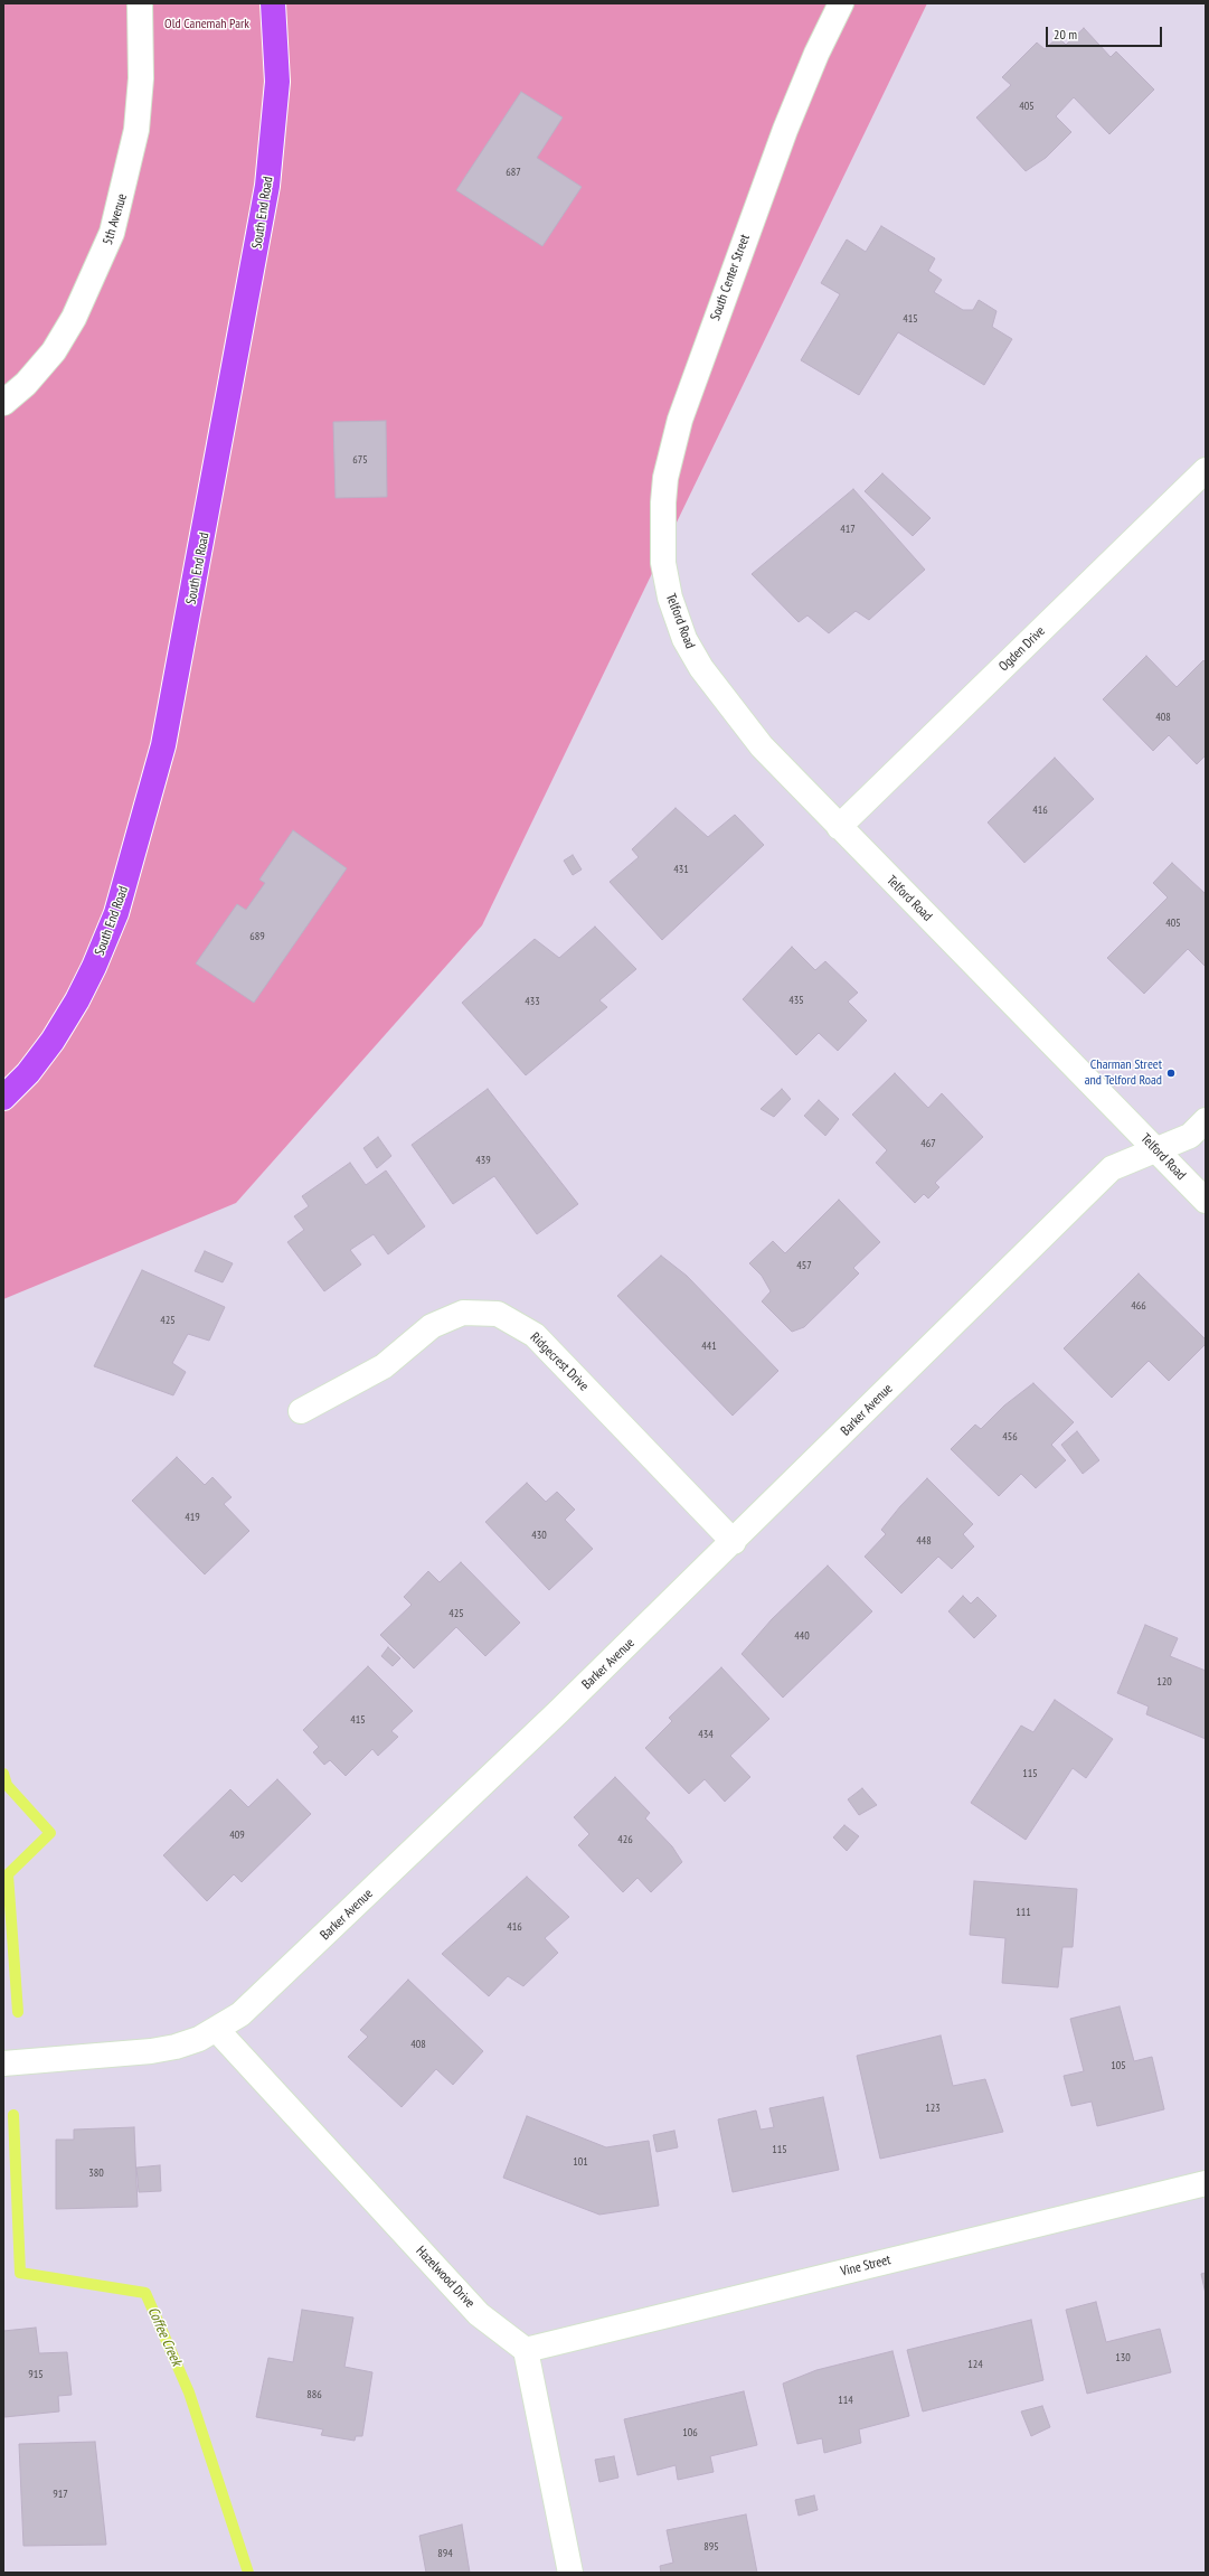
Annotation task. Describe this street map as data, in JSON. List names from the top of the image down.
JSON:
{
  "streets": {
    "main road": ["South End Road"],
    "street": [
      "5th Avenue",
      "South Center Street",
      "Telford Road",
      "Ogden Drive",
      "Ridgecrest Drive",
      "Barker Avenue",
      "Vine Street",
      "Hazelwood Drive"
    ]
  },
  "crossings": [
    ["South Center Street", "Telford Road"],
    ["Telford Road", "Ogden Drive"],
    ["Telford Road", "Barker Avenue"],
    ["Ridgecrest Drive", "Barker Avenue"],
    ["Barker Avenue", "Hazelwood Drive"],
    ["Vine Street", "Hazelwood Drive"]
  ],
  "water": ["Coffee Creek"],
  "parks": ["Old Canemah Park"],
  "places": ["Charman Street and Telford Road"],
  "house_numbers": [
    "405",
    "687",
    "415",
    "675",
    "417",
    "408",
    "416",
    "431",
    "405",
    "689",
    "435",
    "433",
    "467",
    "439",
    "457",
    "466",
    "425",
    "441",
    "456",
    "419",
    "430",
    "448",
    "425",
    "440",
    "120",
    "415",
    "434",
    "115",
    "409",
    "426",
    "111",
    "416",
    "408",
    "105",
    "123",
    "115",
    "101",
    "380",
    "130",
    "124",
    "915",
    "886",
    "114",
    "106",
    "917",
    "895",
    "894"
  ],
  "scale_bar": "20 m"
}
